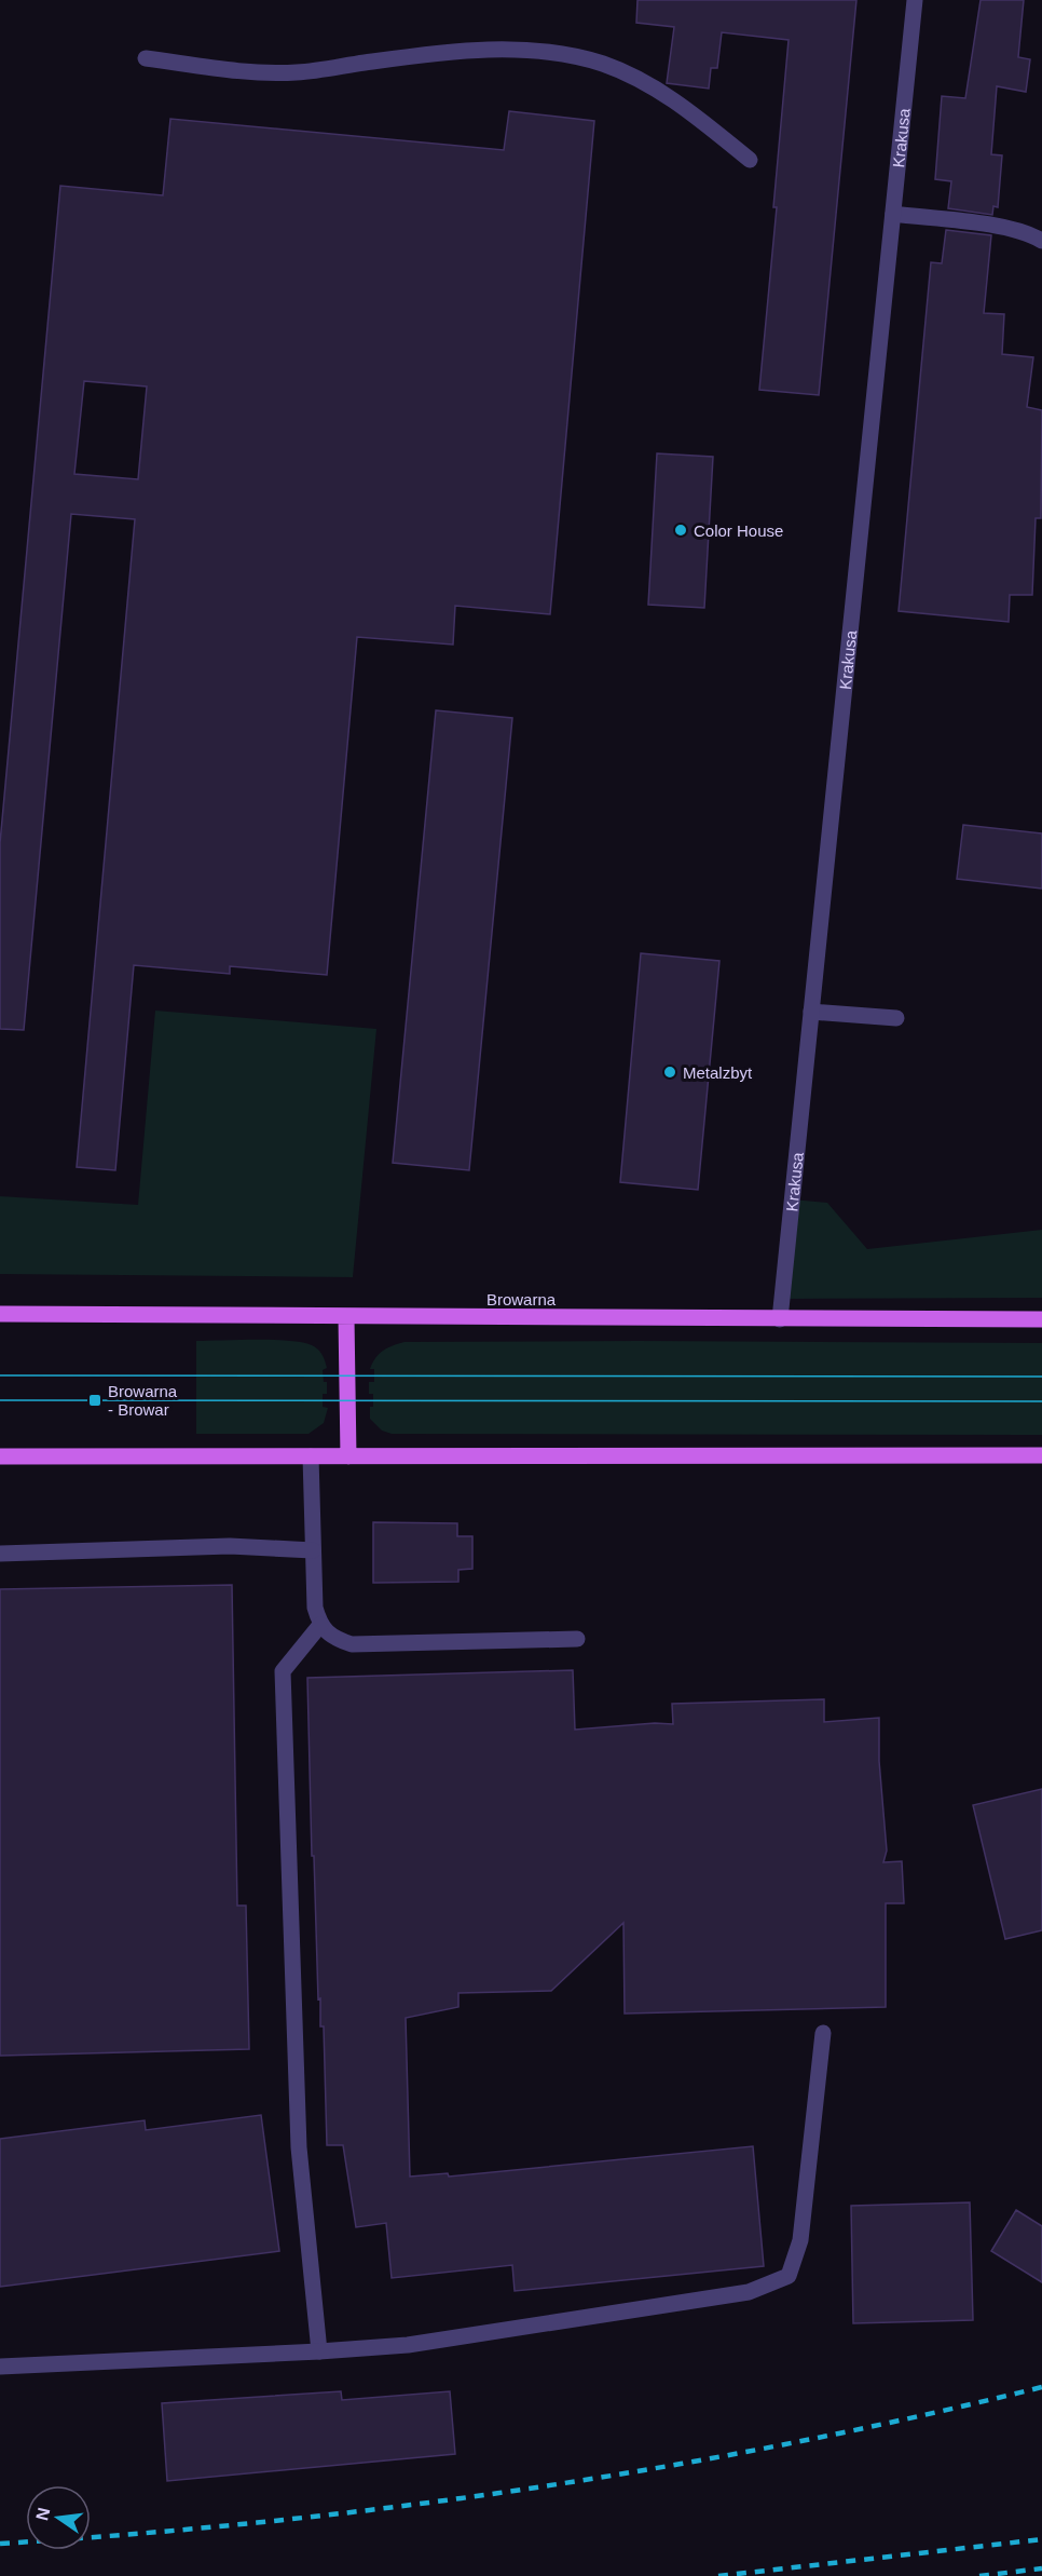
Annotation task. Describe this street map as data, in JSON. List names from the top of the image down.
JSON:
{
  "streets": {
    "main road": ["Browarna"],
    "street": ["Krakusa"]
  },
  "crossings": [
    ["Krakusa", "Browarna"]
  ],
  "places": {
    "other": ["Color House", "Metalzbyt"],
    "transit": ["Browarna - Browar"]
  },
  "north": "left"
}
